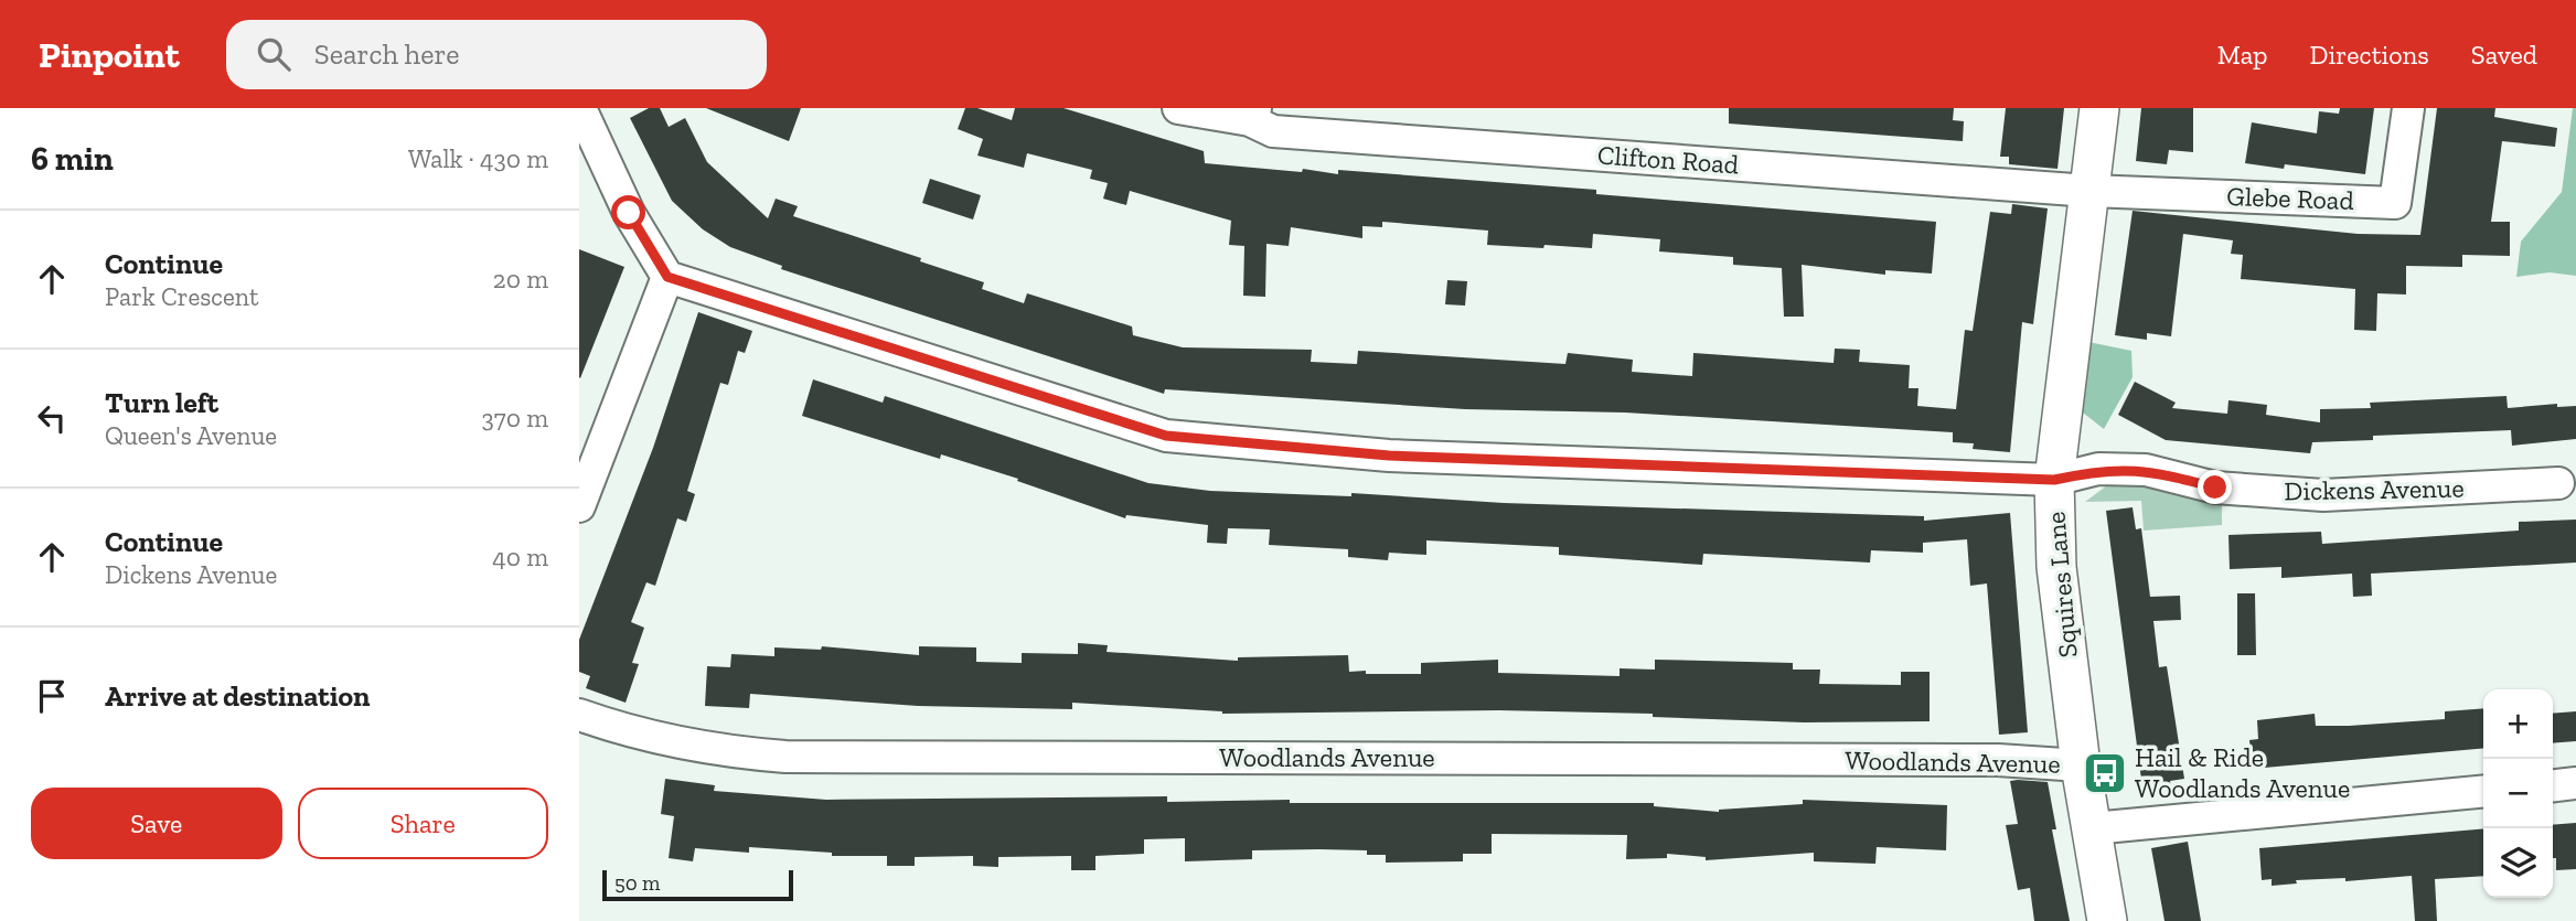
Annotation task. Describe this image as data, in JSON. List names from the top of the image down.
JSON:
{
  "streets": {
    "street": [
      "Clifton Road",
      "Glebe Road",
      "Dickens Avenue",
      "Squires Lane",
      "Woodlands Avenue"
    ]
  },
  "crossings": [
    ["Clifton Road", "Glebe Road"],
    ["Clifton Road", "Squires Lane"],
    ["Glebe Road", "Squires Lane"],
    ["Dickens Avenue", "Squires Lane"],
    ["Squires Lane", "Woodlands Avenue"]
  ],
  "places": {
    "bus stop": ["Hail & Ride Woodlands Avenue"]
  },
  "scale_bar": "50 m",
  "page": {
    "header": "Pinpoint",
    "search": "Search here",
    "nav": ["Map", "Directions", "Saved"],
    "heading": ["6 min", "Walk · 430 m"],
    "list": [
      ["Continue", "Park Crescent", "20 m"],
      ["Turn left", "Queen's Avenue", "370 m"],
      ["Continue", "Dickens Avenue", "40 m"],
      "Arrive at destination"
    ],
    "map_buttons": ["+", "−"],
    "buttons": ["Save", "Share"],
    "scale": "50 m"
  }
}
